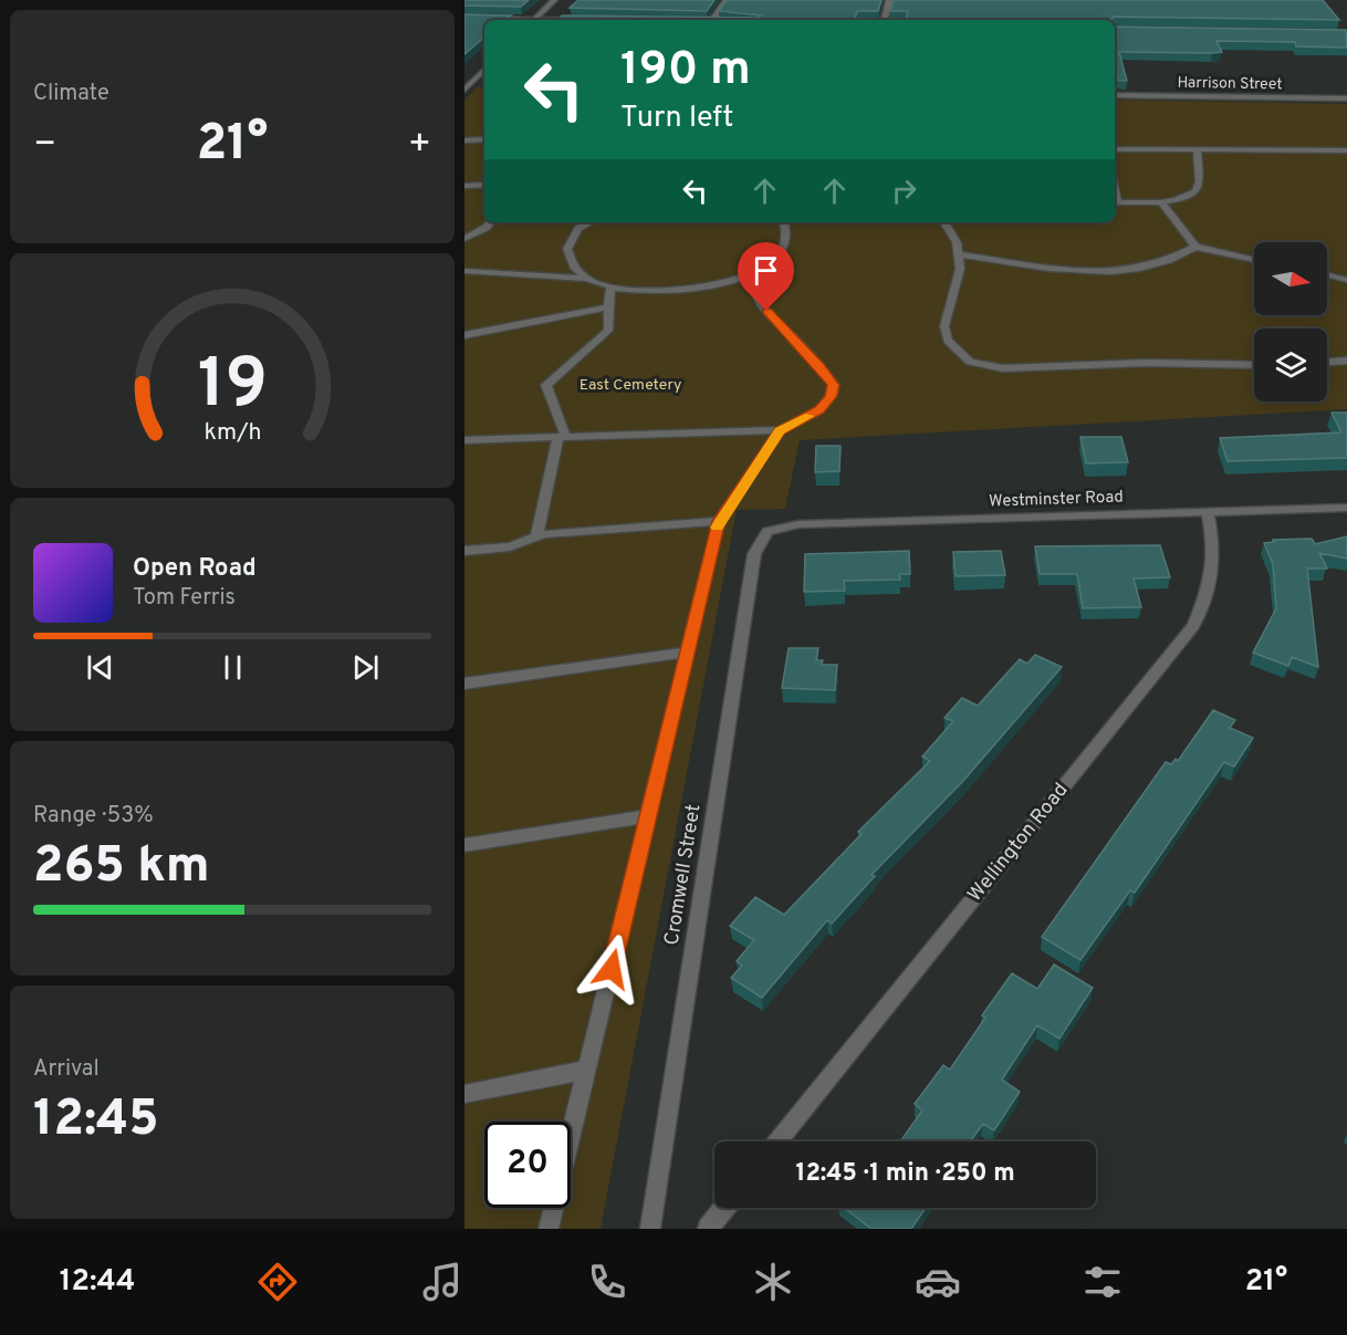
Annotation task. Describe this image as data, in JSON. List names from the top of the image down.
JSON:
{
  "streets": {
    "street": [
      "Harrison Street",
      "Westminster Road",
      "Wellington Road",
      "Cromwell Street"
    ]
  },
  "crossings": [
    ["Westminster Road", "Wellington Road"],
    ["Westminster Road", "Cromwell Street"]
  ],
  "parks": ["East Cemetery"],
  "north": "right",
  "page": {
    "tile": [
      "Climate",
      ["Range · 53%", "265 km"],
      ["Arrival", "12:45"]
    ],
    "turn": ["190 m", "Turn left"],
    "heat": ["−", "21°", "+"],
    "song": ["Open Road", "Tom Ferris"],
    "limit": "20",
    "trip": "12:45 · 1 min · 250 m",
    "tabs": ["12:44", "21°"],
    "gauge": ["19", "km/h"]
  }
}
